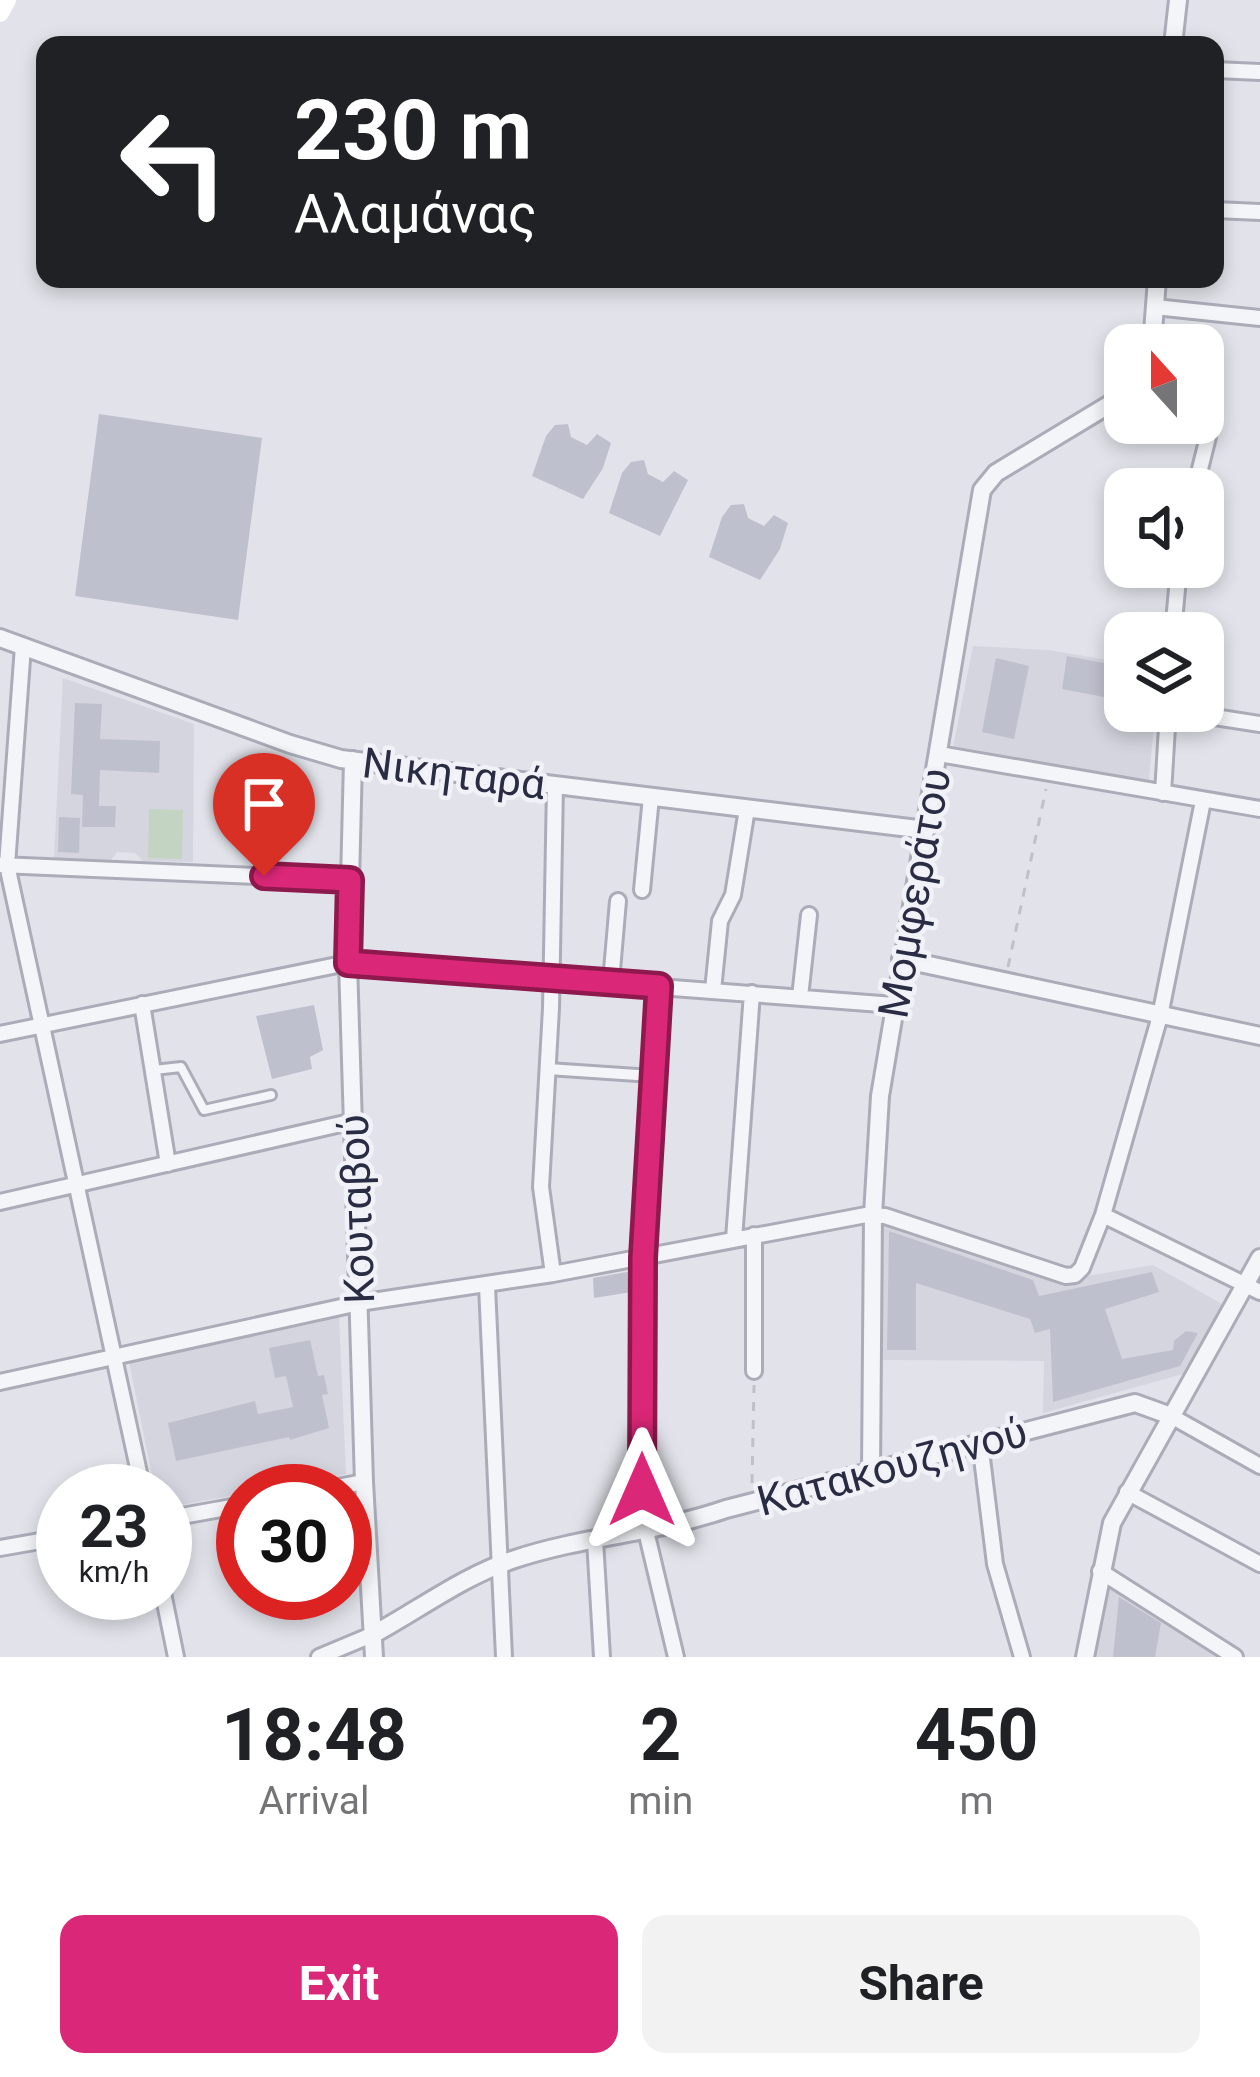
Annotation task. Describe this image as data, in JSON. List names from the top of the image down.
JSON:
{
  "streets": {
    "street": [
      "Νικηταρά",
      "Μομφεράτου",
      "Κουταβού",
      "Κατακουζηνού"
    ]
  },
  "crossings": [
    ["Νικηταρά", "Μομφεράτου"],
    ["Νικηταρά", "Κουταβού"],
    ["Μομφεράτου", "Κατακουζηνού"],
    ["Κουταβού", "Κατακουζηνού"]
  ],
  "north": "top",
  "page": {
    "turn": ["230 m", "Αλαμάνας"],
    "speed": "23 km/h",
    "limit": "30",
    "eta": [
      "18:48",
      "Arrival",
      "2",
      "min",
      "450",
      "m"
    ],
    "buttons": ["Exit", "Share"]
  }
}
